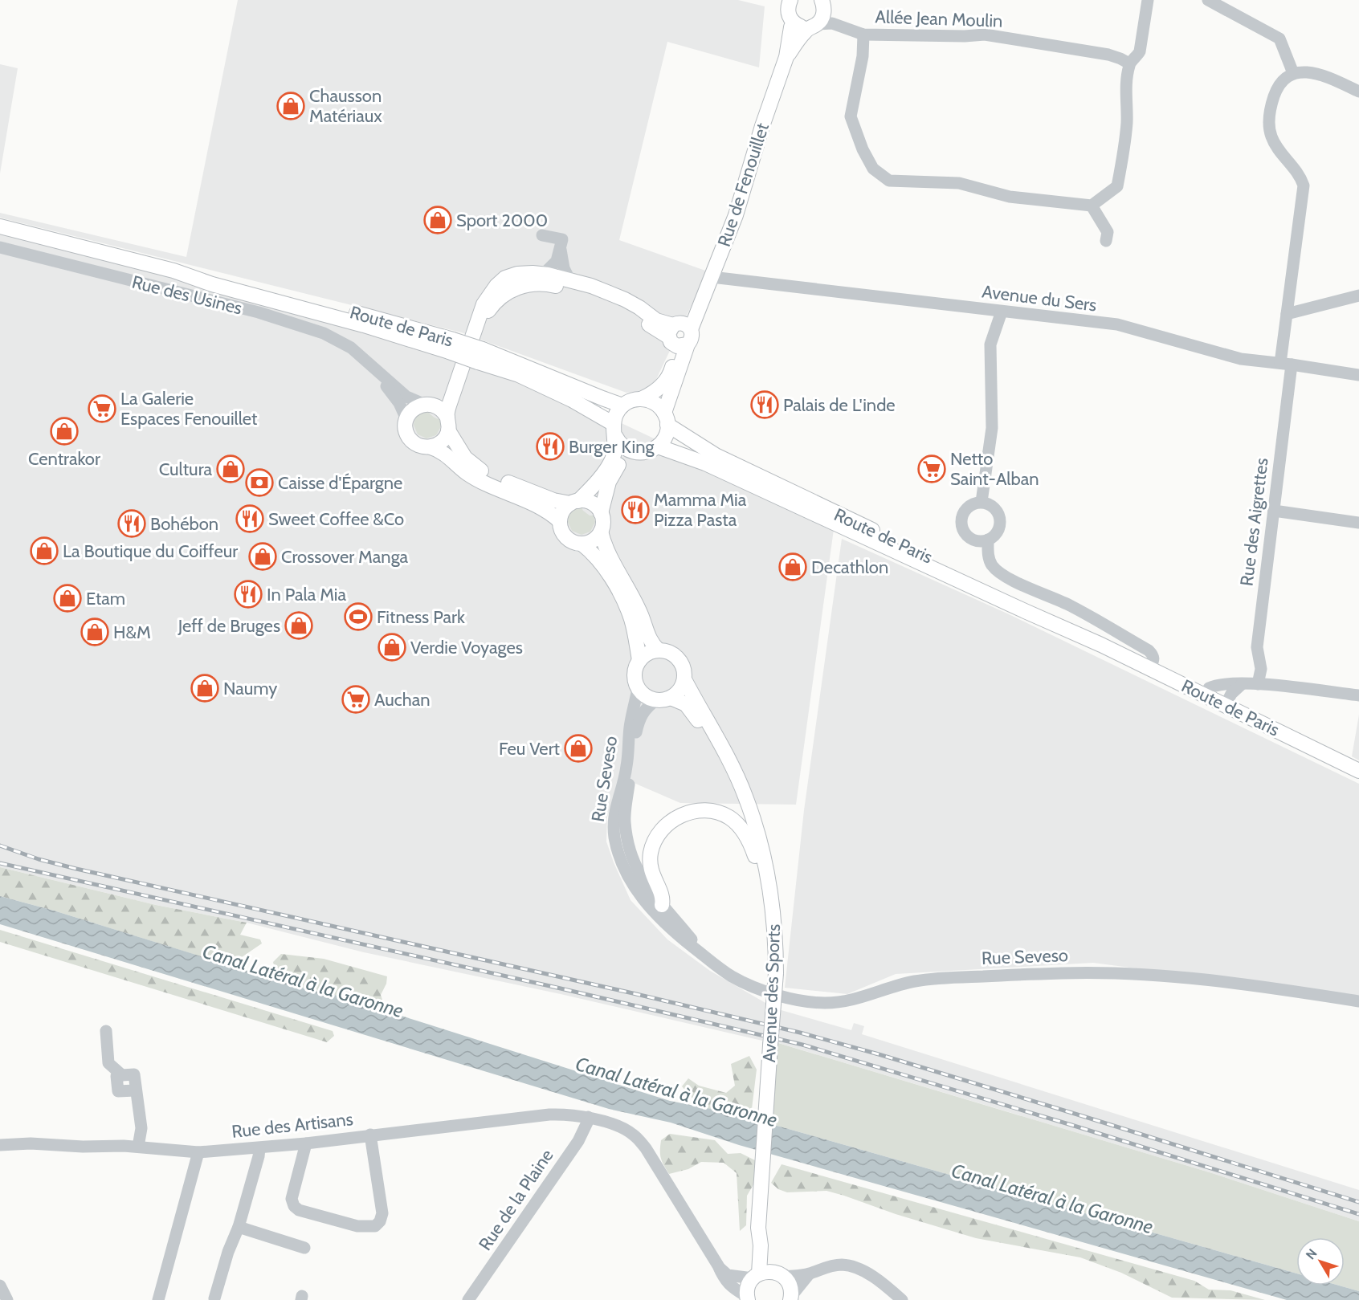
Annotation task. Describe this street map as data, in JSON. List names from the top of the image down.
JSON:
{
  "streets": {
    "main road": ["Rue de Fenouillet", "Route de Paris", "Avenue des Sports"],
    "street": [
      "Allée Jean Moulin",
      "Rue des Usines",
      "Avenue du Sers",
      "Rue des Aigrettes",
      "Rue Seveso",
      "Rue des Artisans",
      "Rue de la Plaine"
    ]
  },
  "crossings": [
    ["Allée Jean Moulin", "Rue de Fenouillet"],
    ["Rue de Fenouillet", "Avenue du Sers"],
    ["Rue de Fenouillet", "Route de Paris"],
    ["Avenue du Sers", "Rue des Aigrettes"],
    ["Rue Seveso", "Avenue des Sports"],
    ["Rue des Artisans", "Rue de la Plaine"]
  ],
  "water": ["Canal Latéral à la Garonne"],
  "places": {
    "shop": [
      "Chausson Matériaux",
      "Sport 2000",
      "Centrakor",
      "Cultura",
      "La Boutique du Coiffeur",
      "Crossover Manga",
      "Decathlon",
      "Etam",
      "Jeff de Bruges",
      "H&M",
      "Verdie Voyages",
      "Naumy",
      "Feu Vert"
    ],
    "restaurant": [
      "Palais de L'inde",
      "Burger King",
      "Mamma Mia Pizza Pasta",
      "Sweet Coffee &Co",
      "Bohébon",
      "In Pala Mia"
    ],
    "supermarket": ["La Galerie Espaces Fenouillet", "Netto Saint-Alban", "Auchan"],
    "bank": ["Caisse d'Épargne"],
    "sports": ["Fitness Park"]
  },
  "north": "top left"
}
